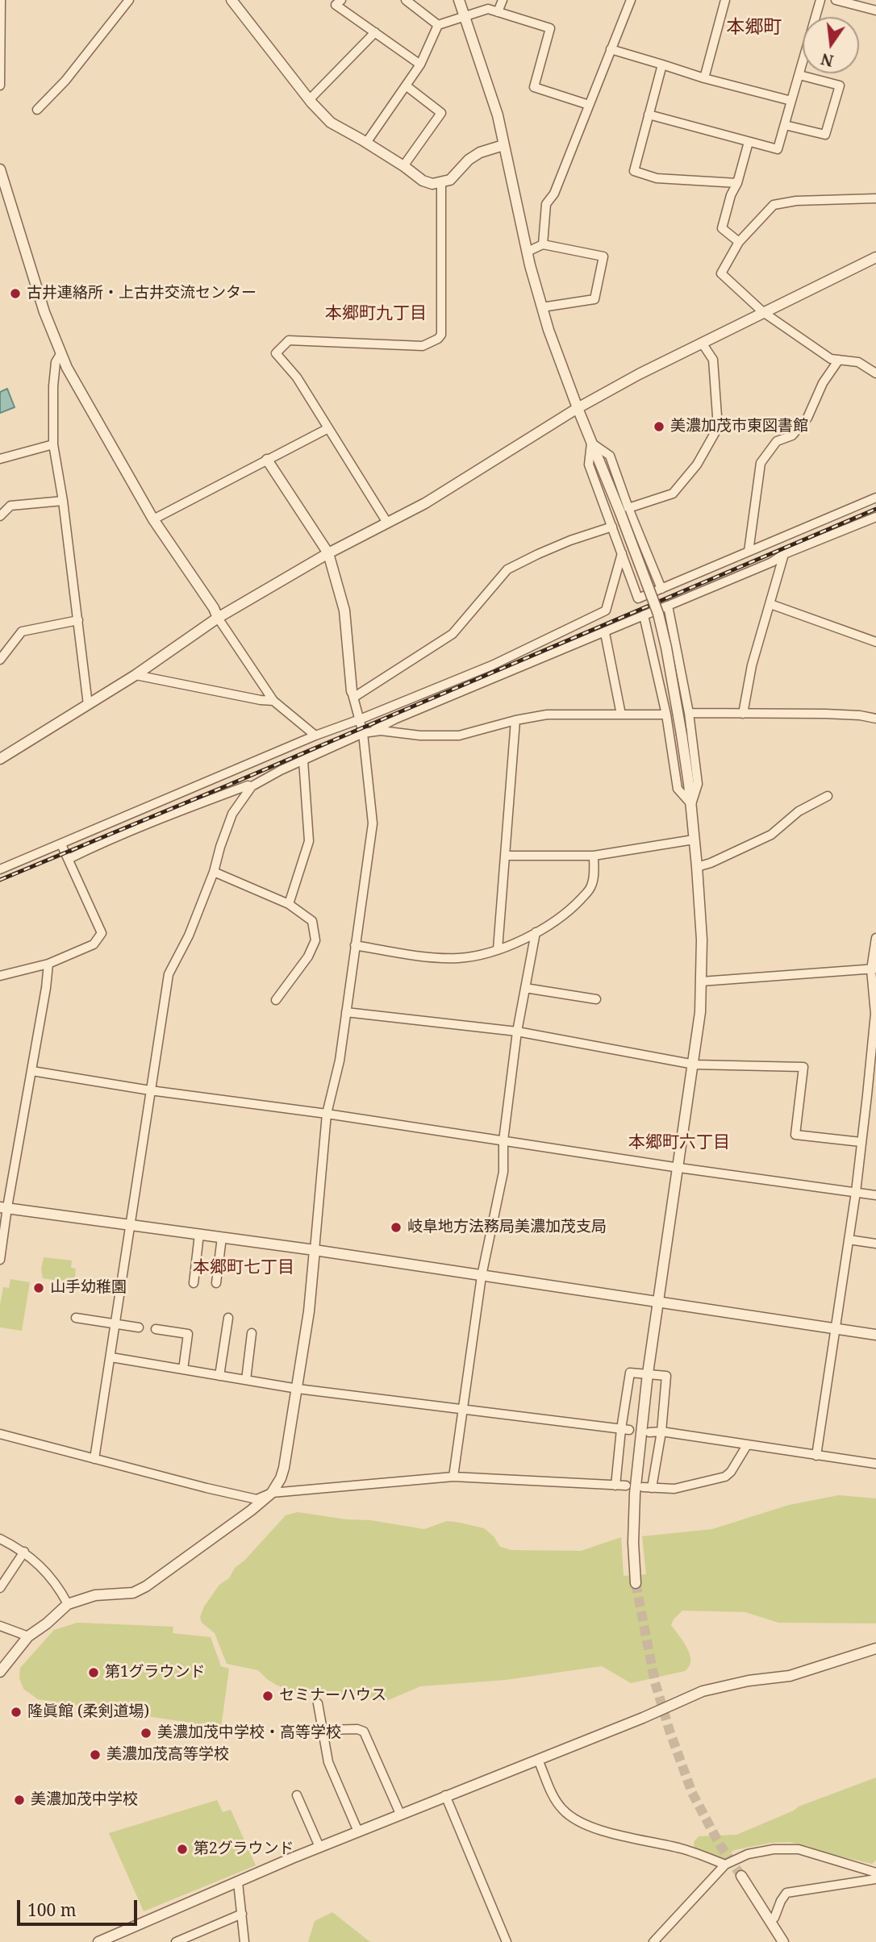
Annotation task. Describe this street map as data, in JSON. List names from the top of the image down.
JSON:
{
  "districts": [
    "本郷町",
    "本郷町九丁目",
    "本郷町六丁目",
    "本郷町七丁目"
  ],
  "places": [
    "古井連絡所・上古井交流センター",
    "美濃加茂市東図書館",
    "岐阜地方法務局美濃加茂支局",
    "山手幼稚園",
    "第1グラウンド",
    "セミナーハウス",
    "隆眞館 (柔剣道場)",
    "美濃加茂中学校・高等学校",
    "美濃加茂高等学校",
    "美濃加茂中学校",
    "第2グラウンド"
  ],
  "scale_bar": "100 m",
  "north": "bottom"
}
